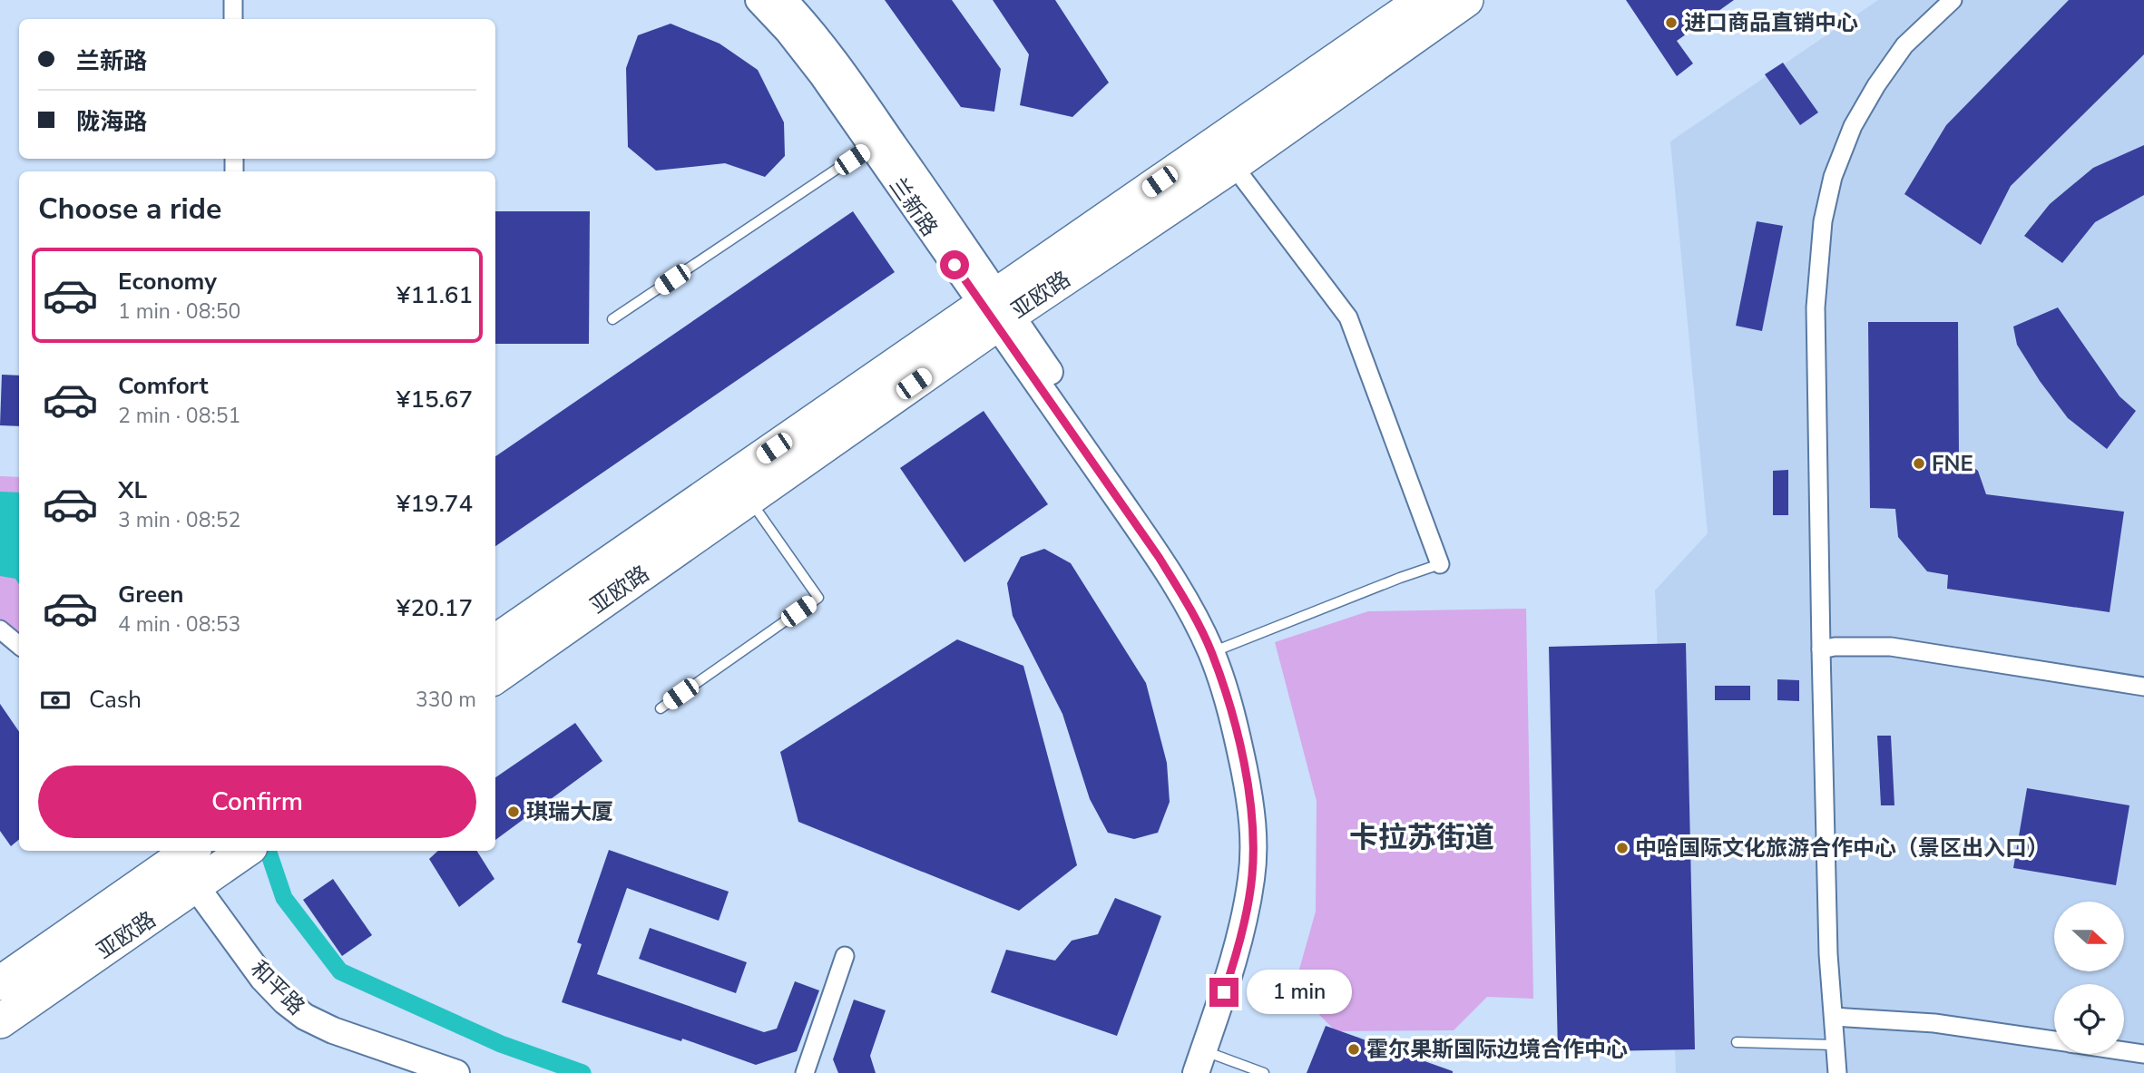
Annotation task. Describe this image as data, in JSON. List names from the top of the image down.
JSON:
{
  "streets": {
    "highway": ["亚欧路"],
    "street": ["兰新路", "和平路"]
  },
  "crossings": [
    ["兰新路", "亚欧路"],
    ["亚欧路", "和平路"]
  ],
  "districts": ["卡拉苏街道"],
  "places": [
    "进口商品直销中心",
    "FNE",
    "琪瑞大厦",
    "中哈国际文化旅游合作中心（景区出入口）",
    "霍尔果斯国际边境合作中心"
  ],
  "north": "right",
  "page": {
    "banner": ["兰新路", "陇海路"],
    "heading": "Choose a ride",
    "list": [
      {
        "name": "Economy",
        "note": "1 min · 08:50",
        "value": "¥11.61"
      },
      {
        "name": "Comfort",
        "note": "2 min · 08:51",
        "value": "¥15.67"
      },
      {
        "name": "XL",
        "note": "3 min · 08:52",
        "value": "¥19.74"
      },
      {
        "name": "Green",
        "note": "4 min · 08:53",
        "value": "¥20.17"
      }
    ],
    "pay": ["Cash", "330 m"],
    "buttons": "Confirm",
    "bubble": "1 min"
  }
}
